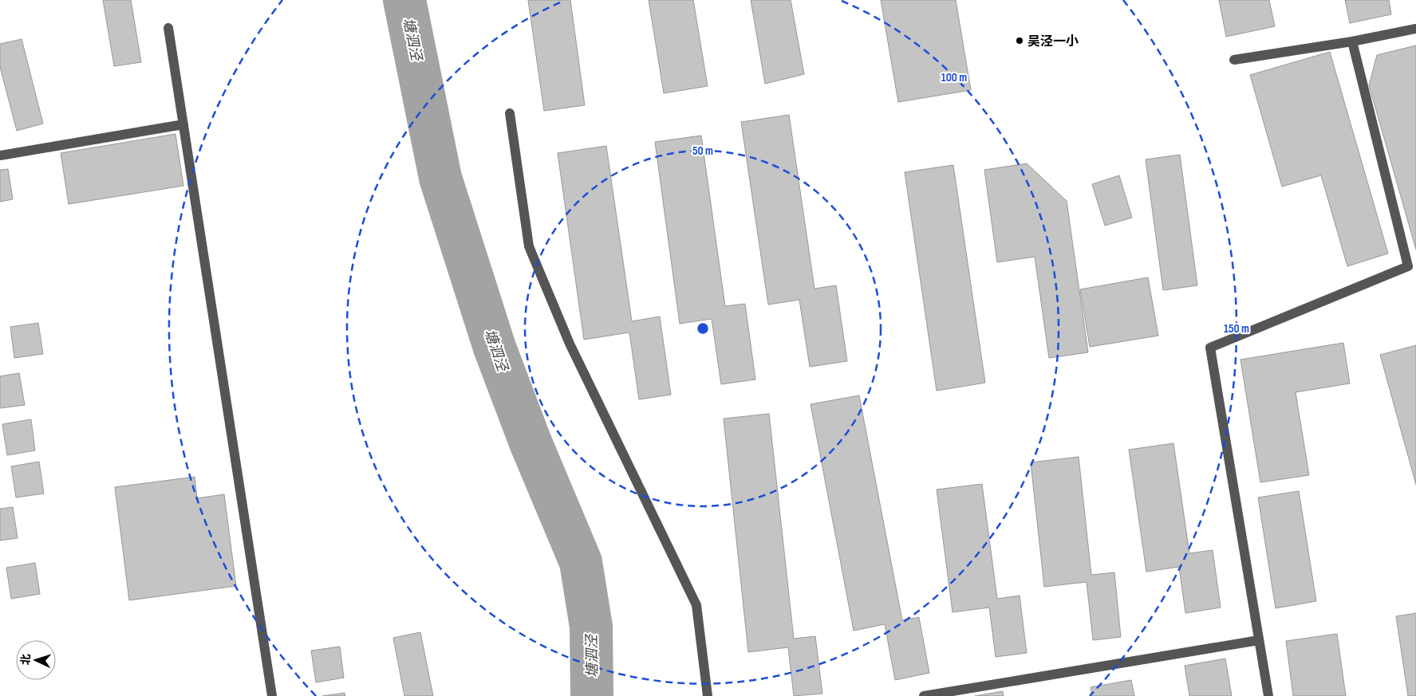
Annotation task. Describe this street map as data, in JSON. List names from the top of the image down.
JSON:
{
  "water": ["塘泗泾"],
  "places": ["吴泾一小"],
  "north": "left",
  "rings": ["100 m", "50 m", "150 m"]
}
